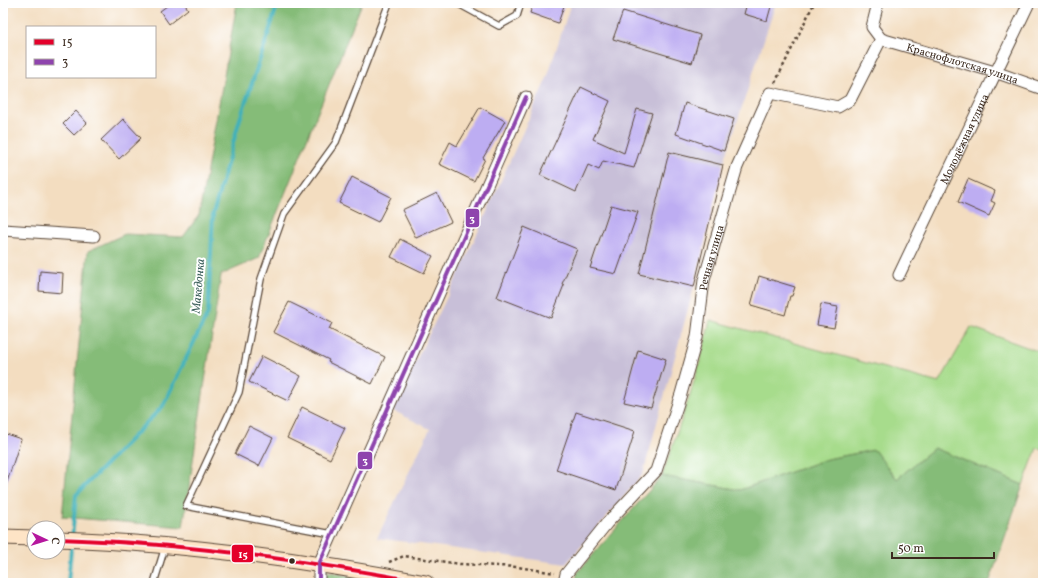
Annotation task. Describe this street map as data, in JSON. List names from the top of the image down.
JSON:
{
  "streets": {
    "street": ["Краснофлотская улица", "Молодёжная улица", "Речная улица"]
  },
  "crossings": [
    ["Краснофлотская улица", "Молодёжная улица"]
  ],
  "water": ["Македонка"],
  "lines": ["transit line 3", "transit line 15"],
  "legend": ["15", "3"],
  "scale_bar": "50 m",
  "north": "right"
}
